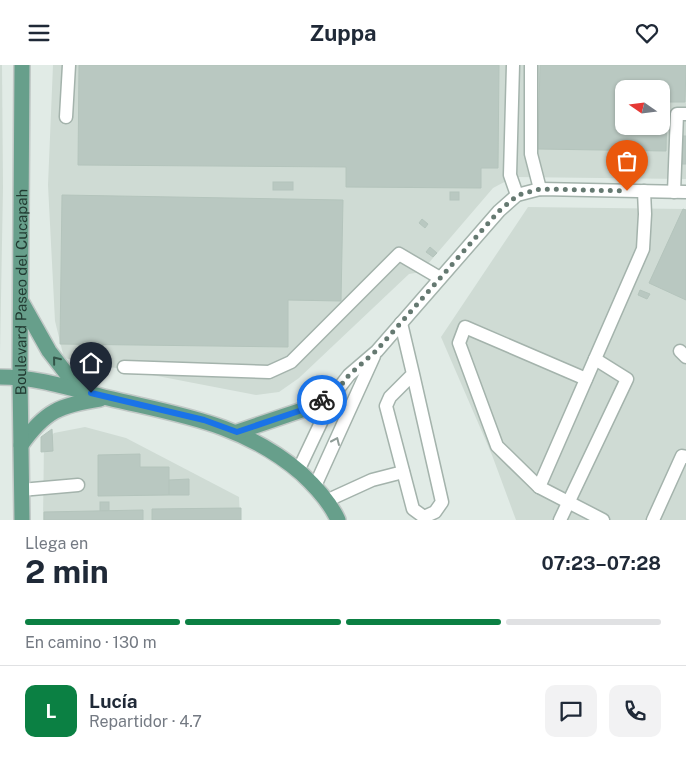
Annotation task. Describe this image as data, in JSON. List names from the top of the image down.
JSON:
{
  "streets": {
    "main road": ["Boulevard Paseo del Cucapah"]
  },
  "north": "left",
  "page": {
    "header": "Zuppa",
    "heading": ["2 min", "Llega en", "07:23–07:28"],
    "panel": ["Lucía", "Repartidor · 4.7"],
    "bar": "En camino · 130 m",
    "round": "L"
  }
}
